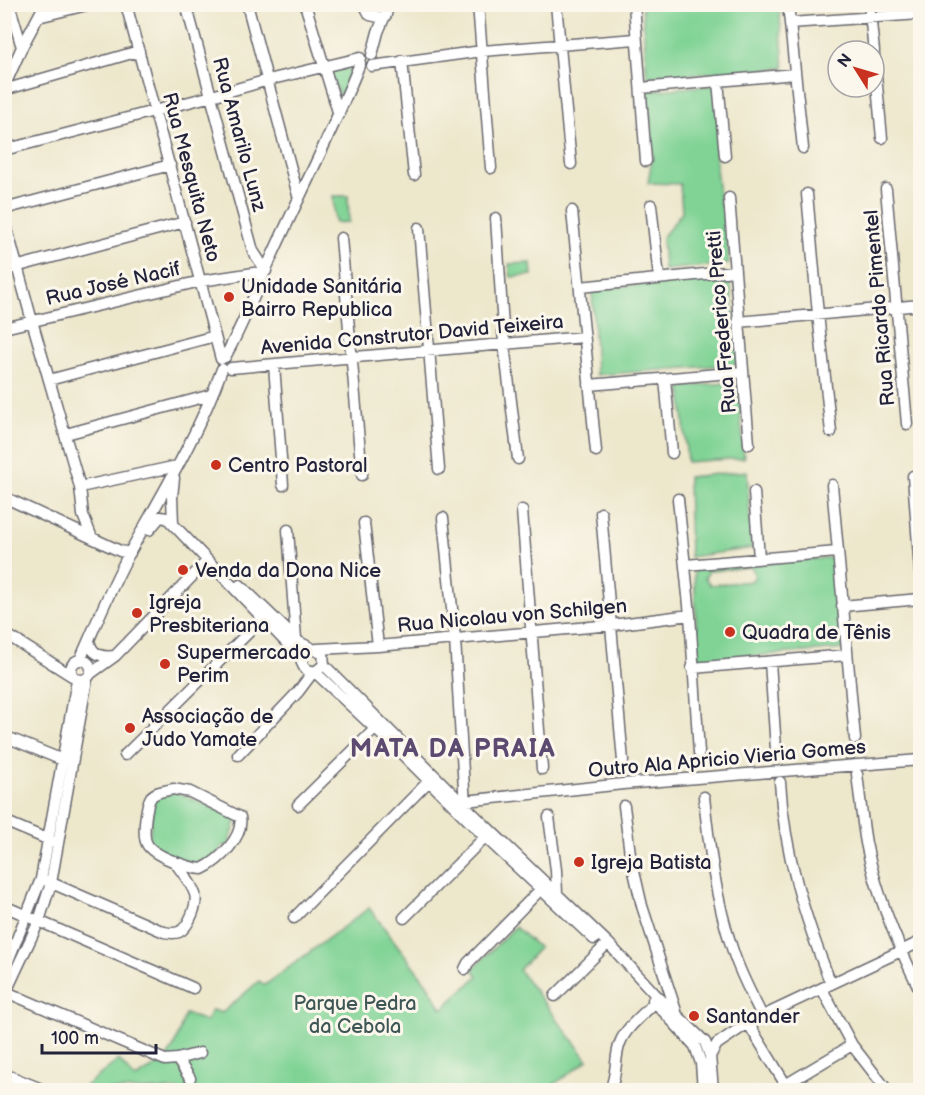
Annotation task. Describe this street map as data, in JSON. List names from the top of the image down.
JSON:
{
  "streets": {
    "street": [
      "Rua Amarilo Lunz",
      "Rua Mesquita Neto",
      "Rua José Nacif",
      "Rua Ricardo Pimentel",
      "Rua Frederico Pretti",
      "Avenida Construtor David Teixeira",
      "Rua Nicolau von Schilgen",
      "Outro Ala Apricio Vieria Gomes"
    ]
  },
  "crossings": [
    ["Rua Amarilo Lunz", "Rua José Nacif"],
    ["Rua Mesquita Neto", "Rua José Nacif"],
    ["Rua Mesquita Neto", "Avenida Construtor David Teixeira"]
  ],
  "districts": ["MATA DA PRAIA"],
  "parks": ["Parque Pedra da Cebola"],
  "places": [
    "Unidade Sanitária Bairro Republica",
    "Centro Pastoral",
    "Venda da Dona Nice",
    "Igreja Presbiteriana",
    "Quadra de Tênis",
    "Supermercado Perim",
    "Associação de Judo Yamate",
    "Igreja Batista",
    "Santander"
  ],
  "scale_bar": "100 m",
  "north": "top left"
}
